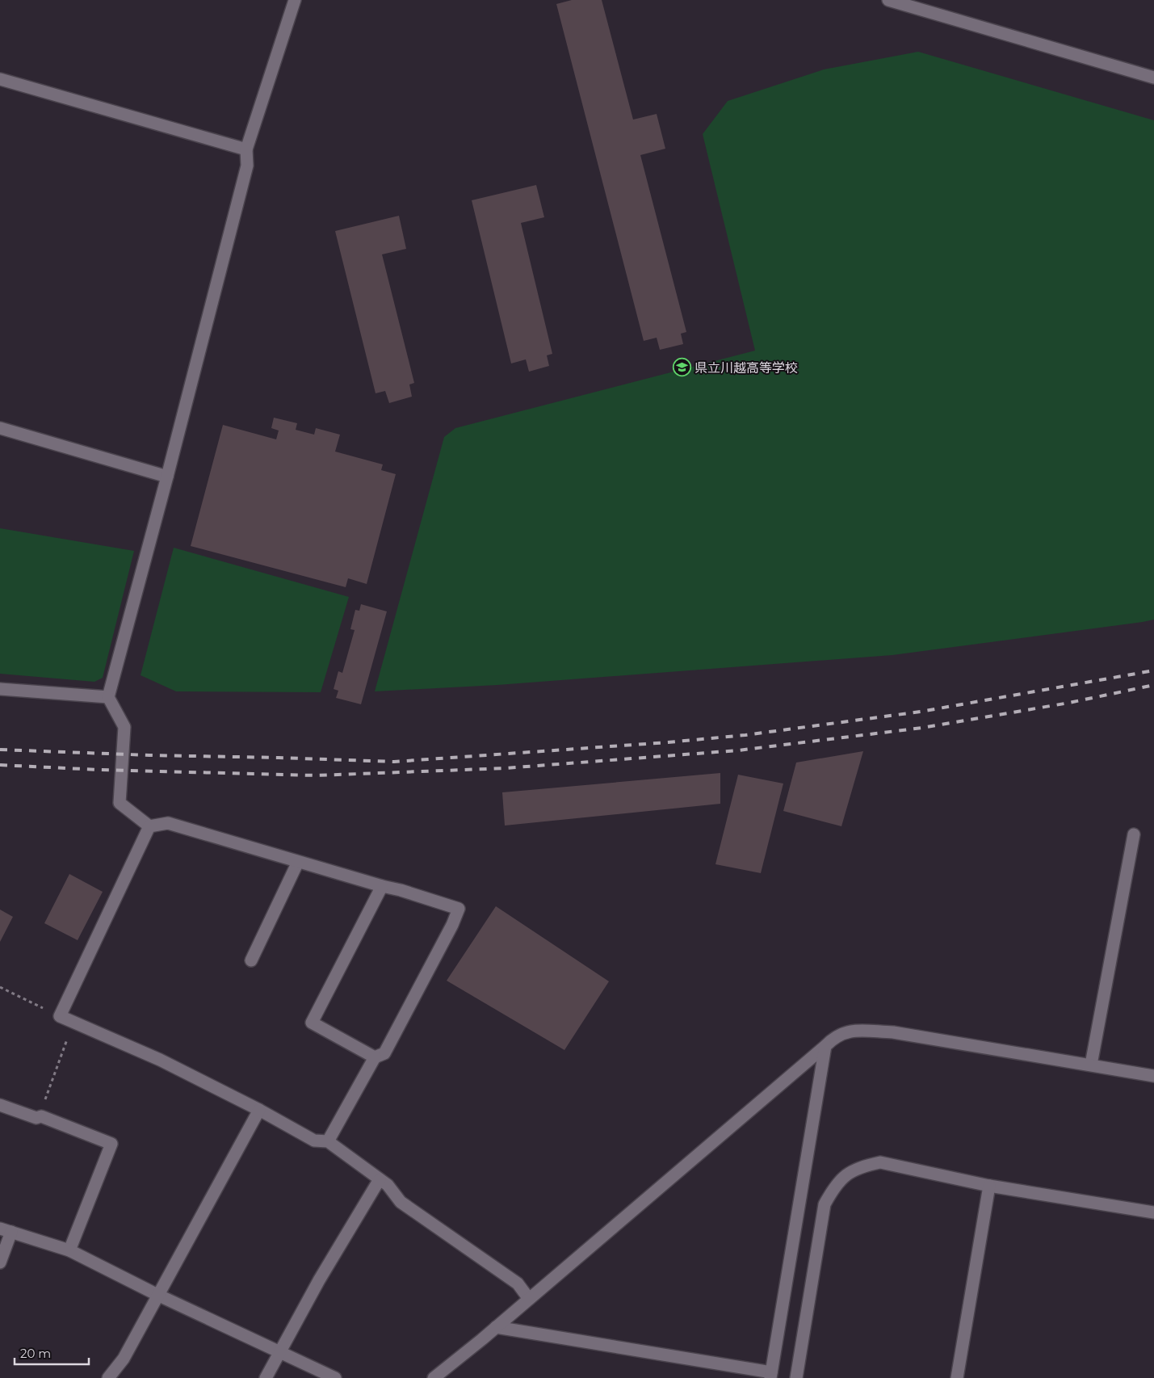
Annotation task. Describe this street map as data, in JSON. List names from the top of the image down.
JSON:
{
  "places": {
    "school or university": ["県立川越高等学校"]
  },
  "scale_bar": "20 m"
}
